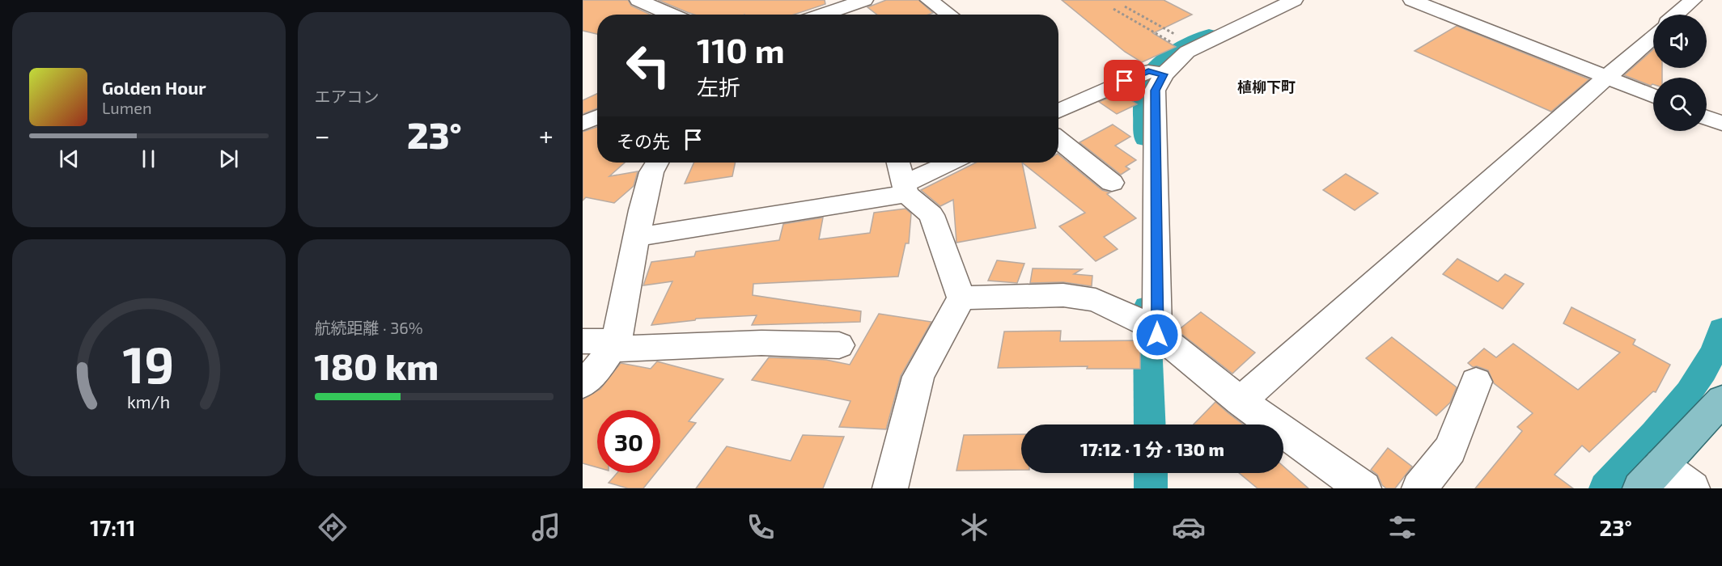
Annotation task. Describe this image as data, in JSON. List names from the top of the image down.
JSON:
{
  "districts": ["植柳下町"],
  "page": {
    "tile": [
      "エアコン",
      ["航続距離 · 36%", "180 km"]
    ],
    "turn": ["110 m", "左折"],
    "song": ["Golden Hour", "Lumen"],
    "heat": ["−", "23°", "+"],
    "then": "その先",
    "limit": "30",
    "trip": "17:12 · 1 分 · 130 m",
    "tabs": ["17:11", "23°"],
    "gauge": ["19", "km/h"]
  }
}
